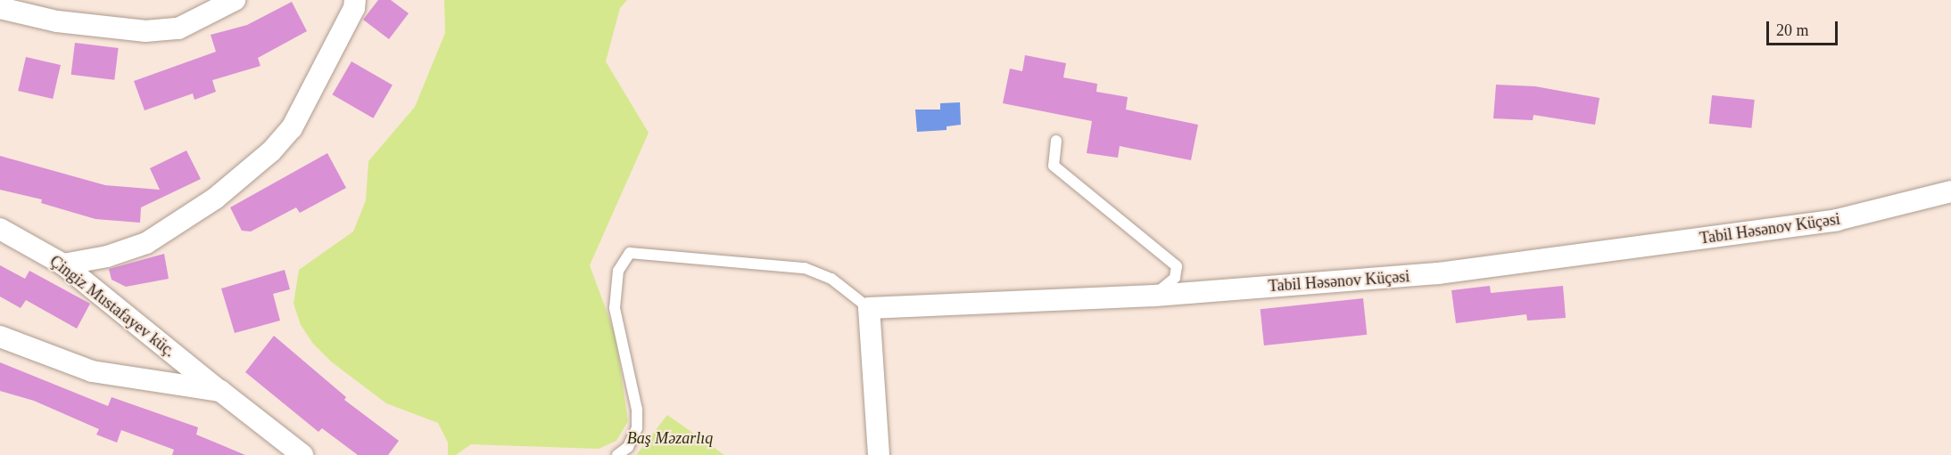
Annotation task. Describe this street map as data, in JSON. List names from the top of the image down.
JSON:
{
  "streets": {
    "street": ["Tabil Həsənov Küçəsi", "Çingiz Mustafayev küç."]
  },
  "parks": ["Baş Məzarlıq"],
  "scale_bar": "20 m"
}
